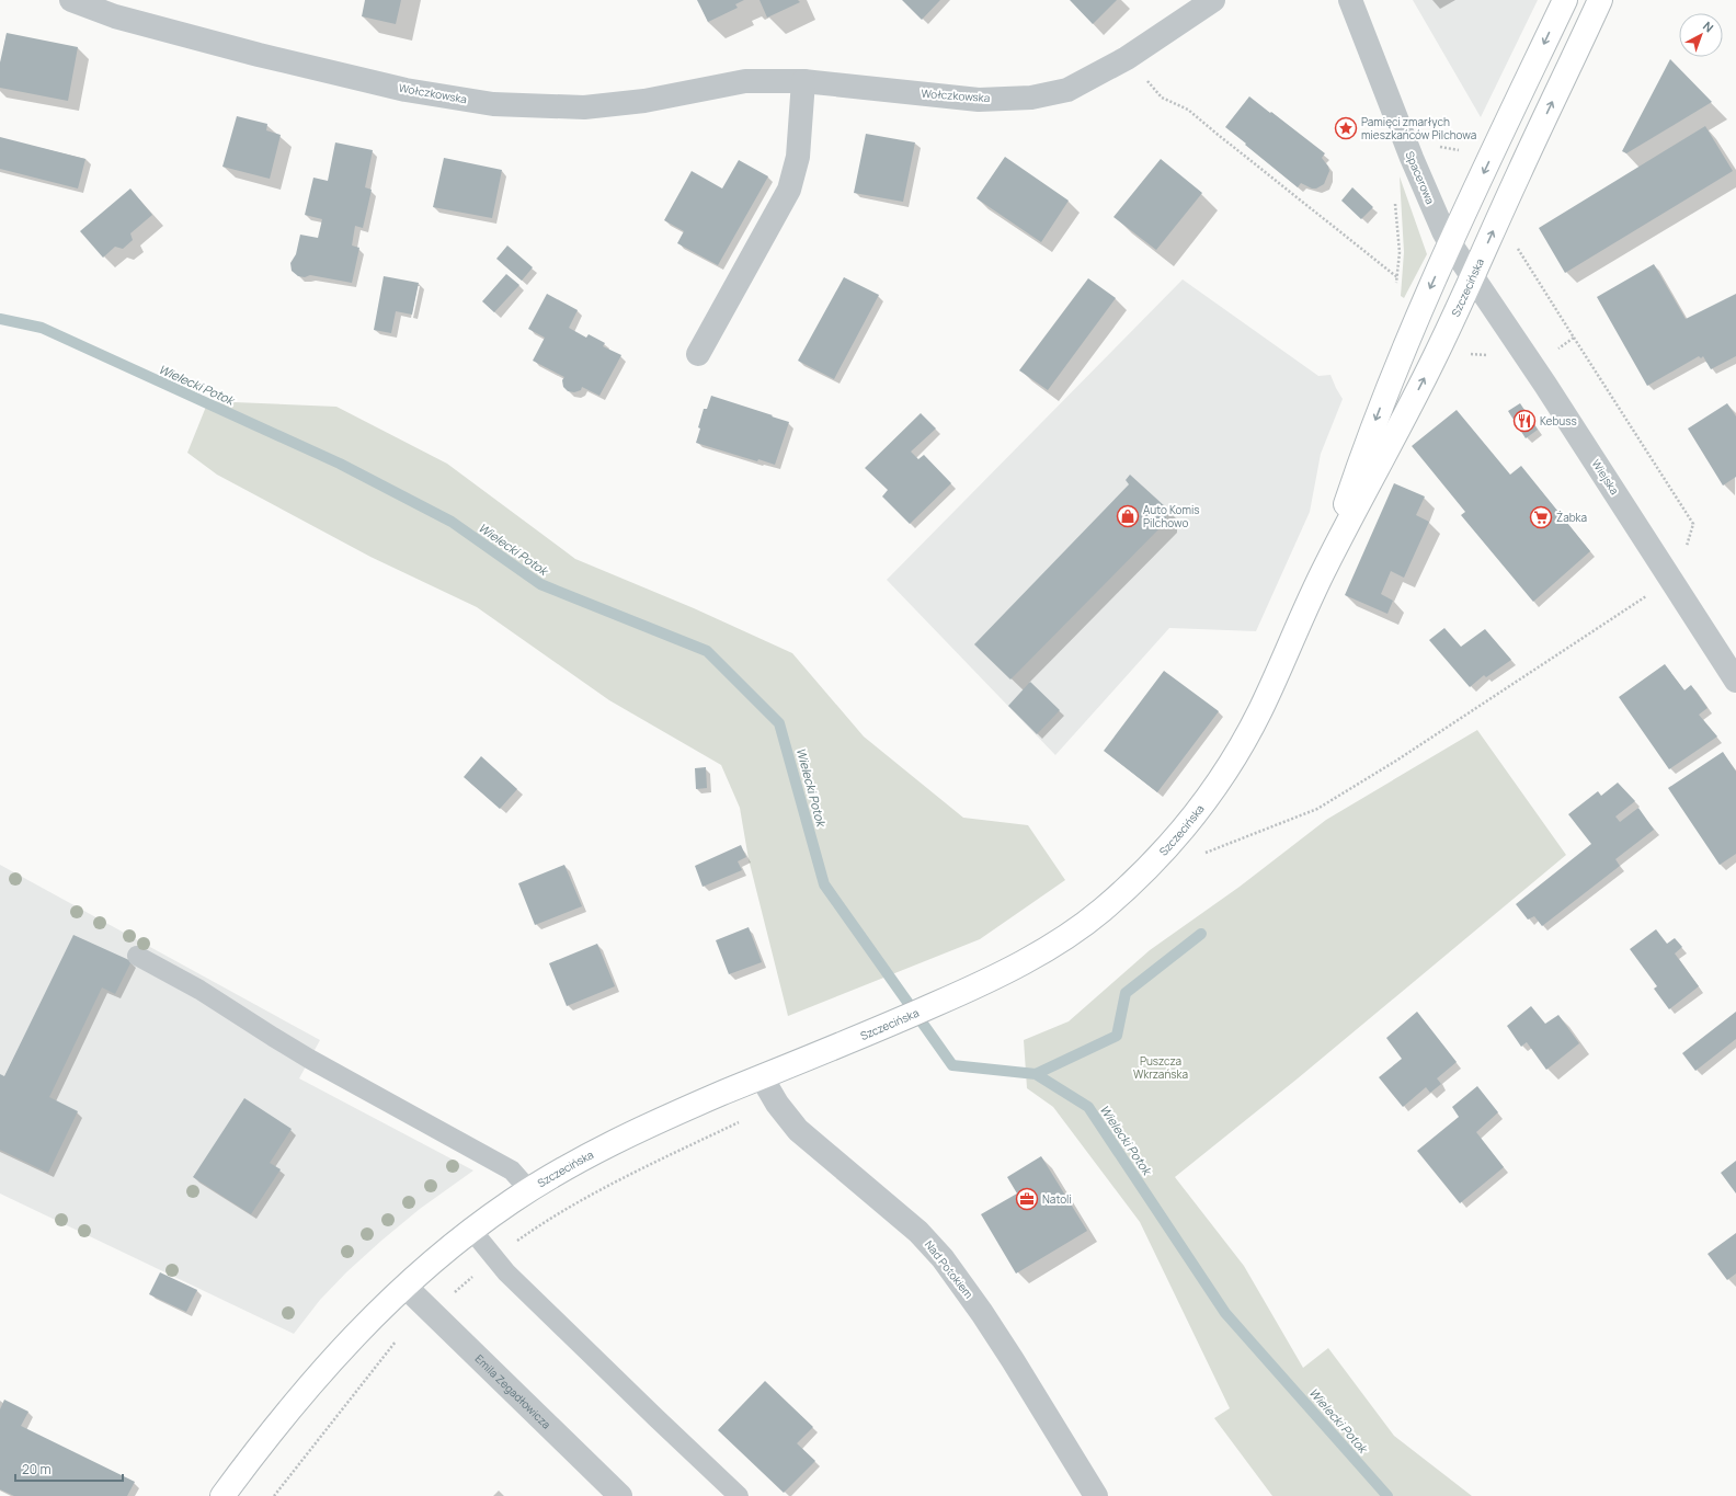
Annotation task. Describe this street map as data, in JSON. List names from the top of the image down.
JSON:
{
  "streets": {
    "main road": ["Szczecińska"],
    "street": [
      "Wołczkowska",
      "Spacerowa",
      "Wiejska",
      "Nad Potokiem",
      "Emila Zegadłowicza"
    ]
  },
  "crossings": [
    ["Spacerowa", "Szczecińska"],
    ["Spacerowa", "Wiejska"],
    ["Szczecińska", "Wiejska"],
    ["Szczecińska", "Nad Potokiem"],
    ["Szczecińska", "Emila Zegadłowicza"]
  ],
  "water": ["Wielecki Potok"],
  "parks": ["Puszcza Wkrzańska"],
  "places": {
    "place": ["Pamięci zmarłych mieszkańców Pilchowa"],
    "restaurant": ["Kebuss"],
    "shop": ["Auto Komis Pilchowo"],
    "supermarket": ["Żabka"],
    "office": ["Natoli"]
  },
  "scale_bar": "20 m",
  "north": "top right"
}
